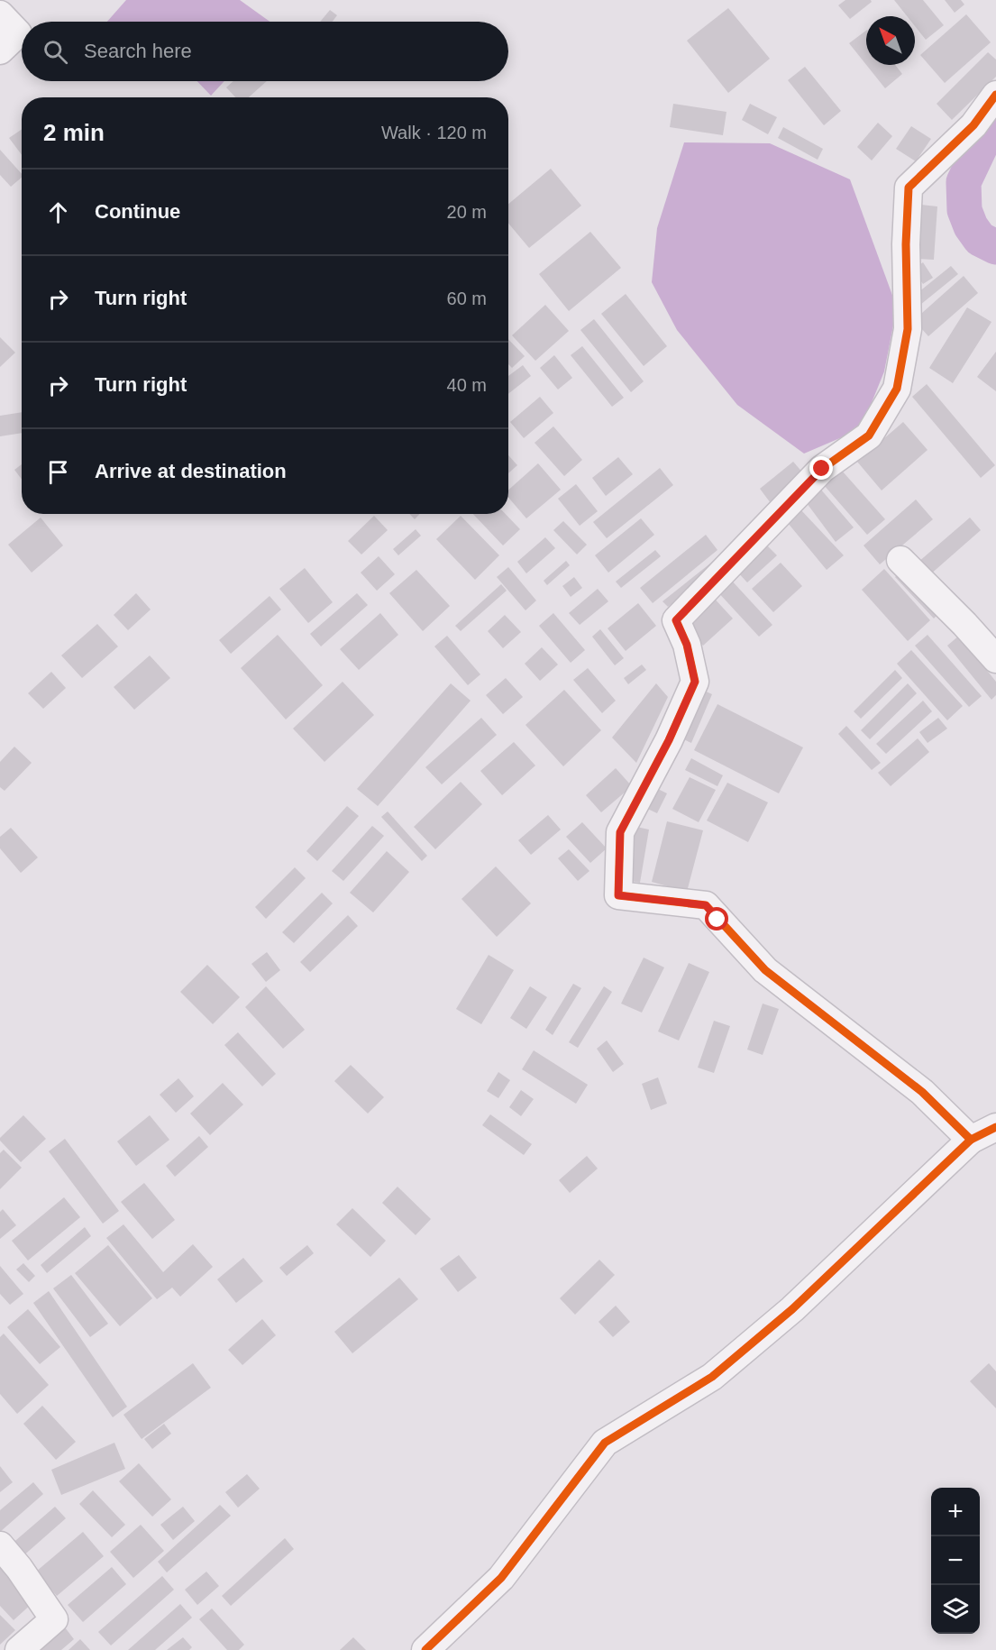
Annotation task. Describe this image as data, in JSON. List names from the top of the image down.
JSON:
{
  "north": "top left",
  "page": {
    "search": "Search here",
    "heading": ["2 min", "Walk · 120 m"],
    "list": [
      ["Continue", "20 m"],
      ["Turn right", "60 m"],
      ["Turn right", "40 m"],
      "Arrive at destination"
    ],
    "map_buttons": ["+", "−"]
  }
}
